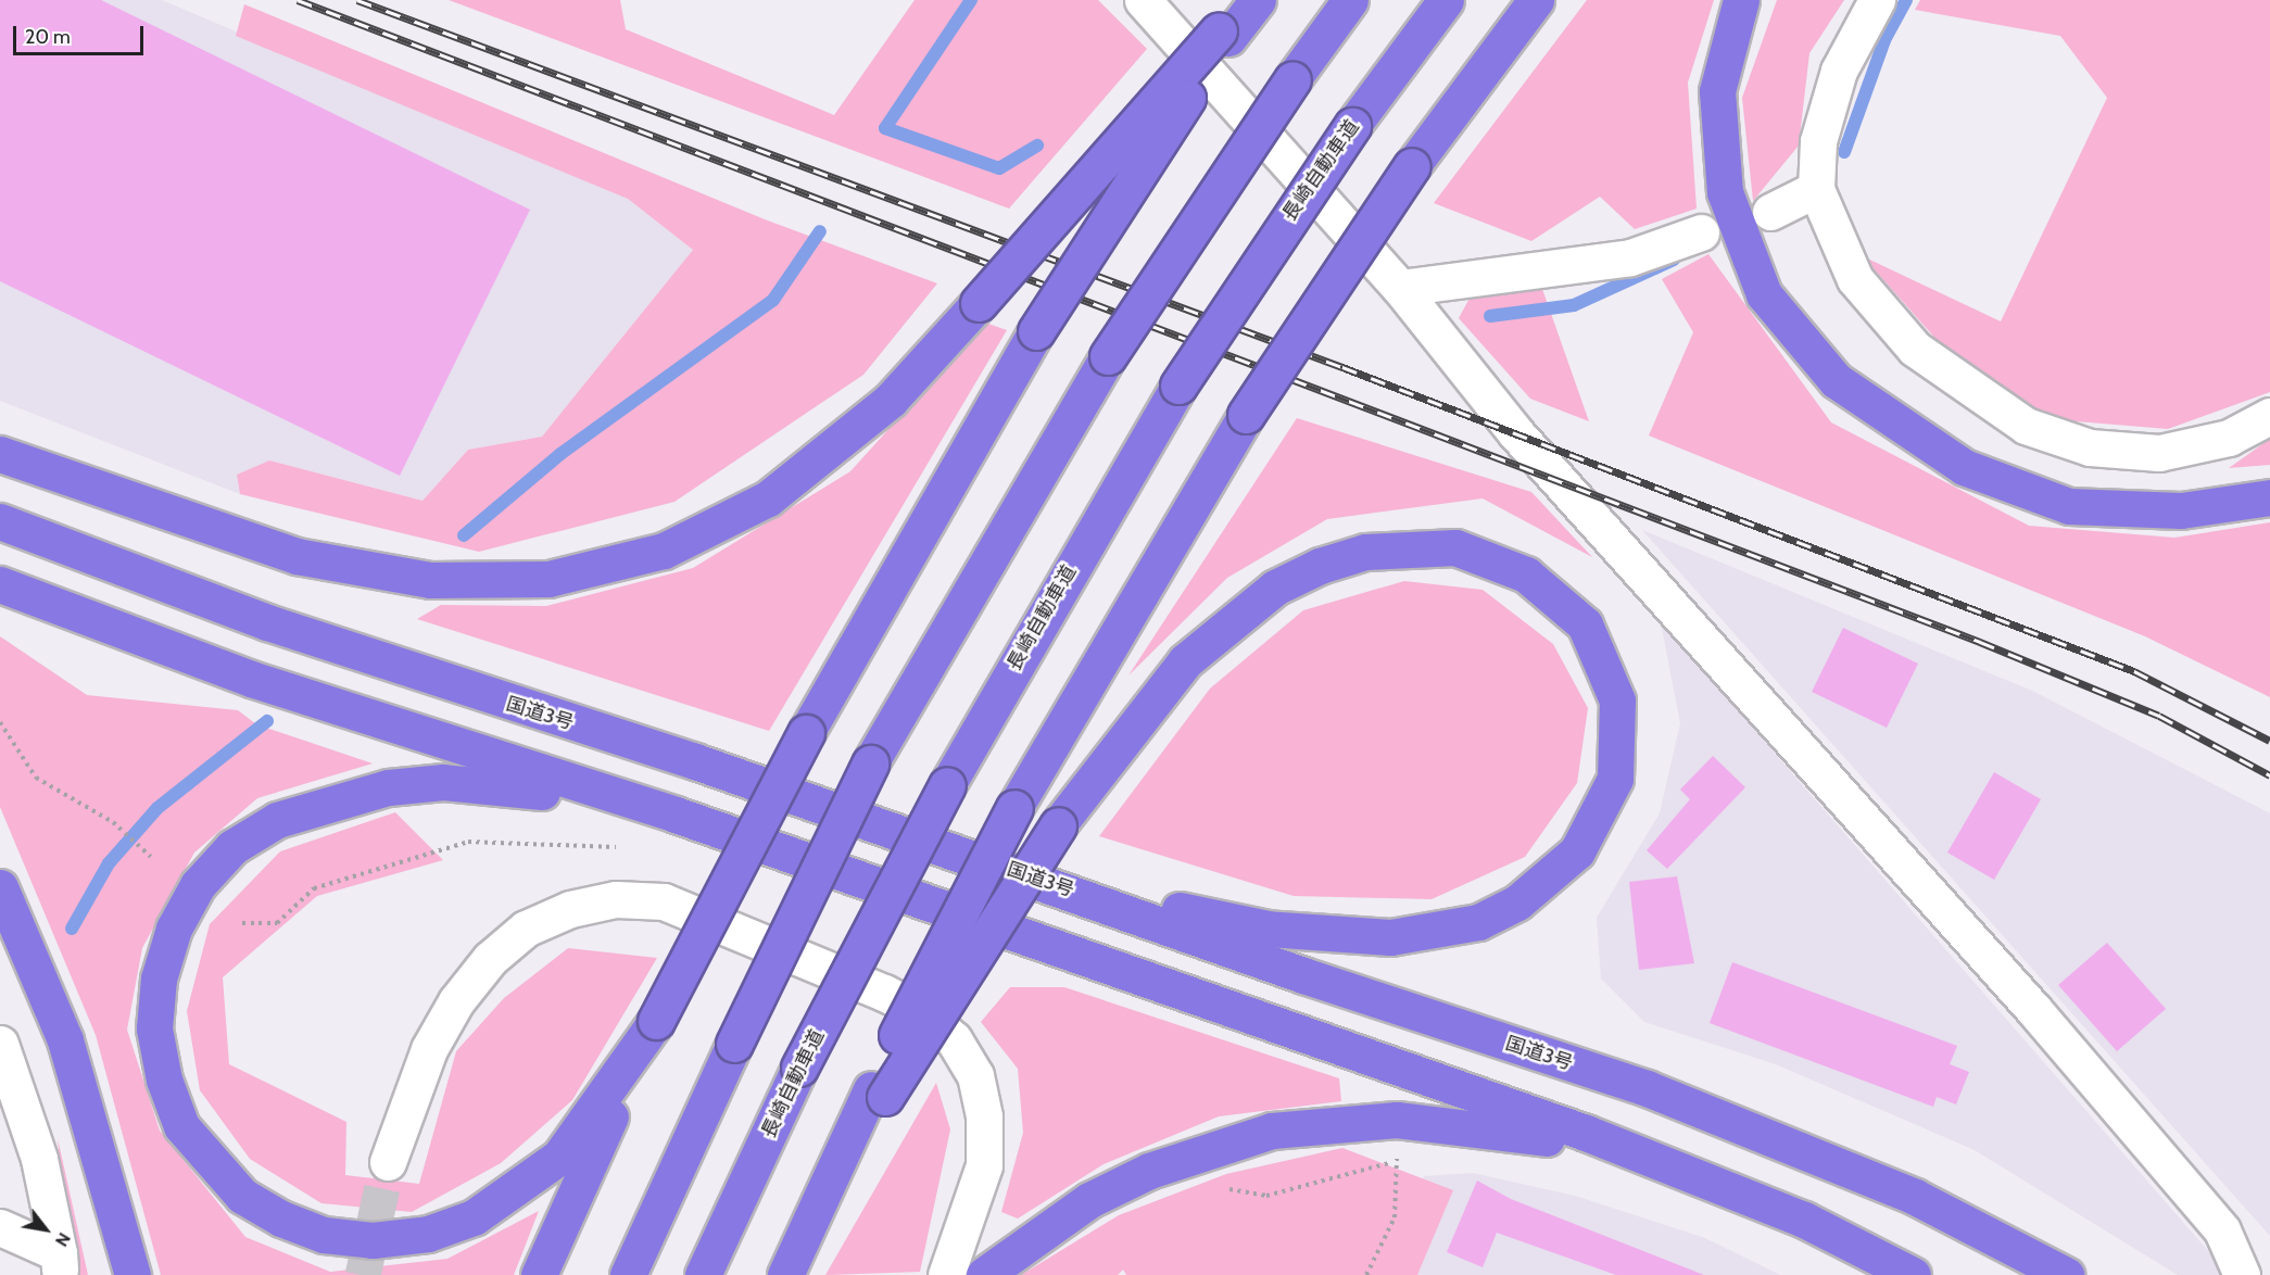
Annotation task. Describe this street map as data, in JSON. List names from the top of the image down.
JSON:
{
  "streets": {
    "highway": ["長崎自動車道", "国道3号"]
  },
  "scale_bar": "20 m",
  "north": "bottom right"
}
